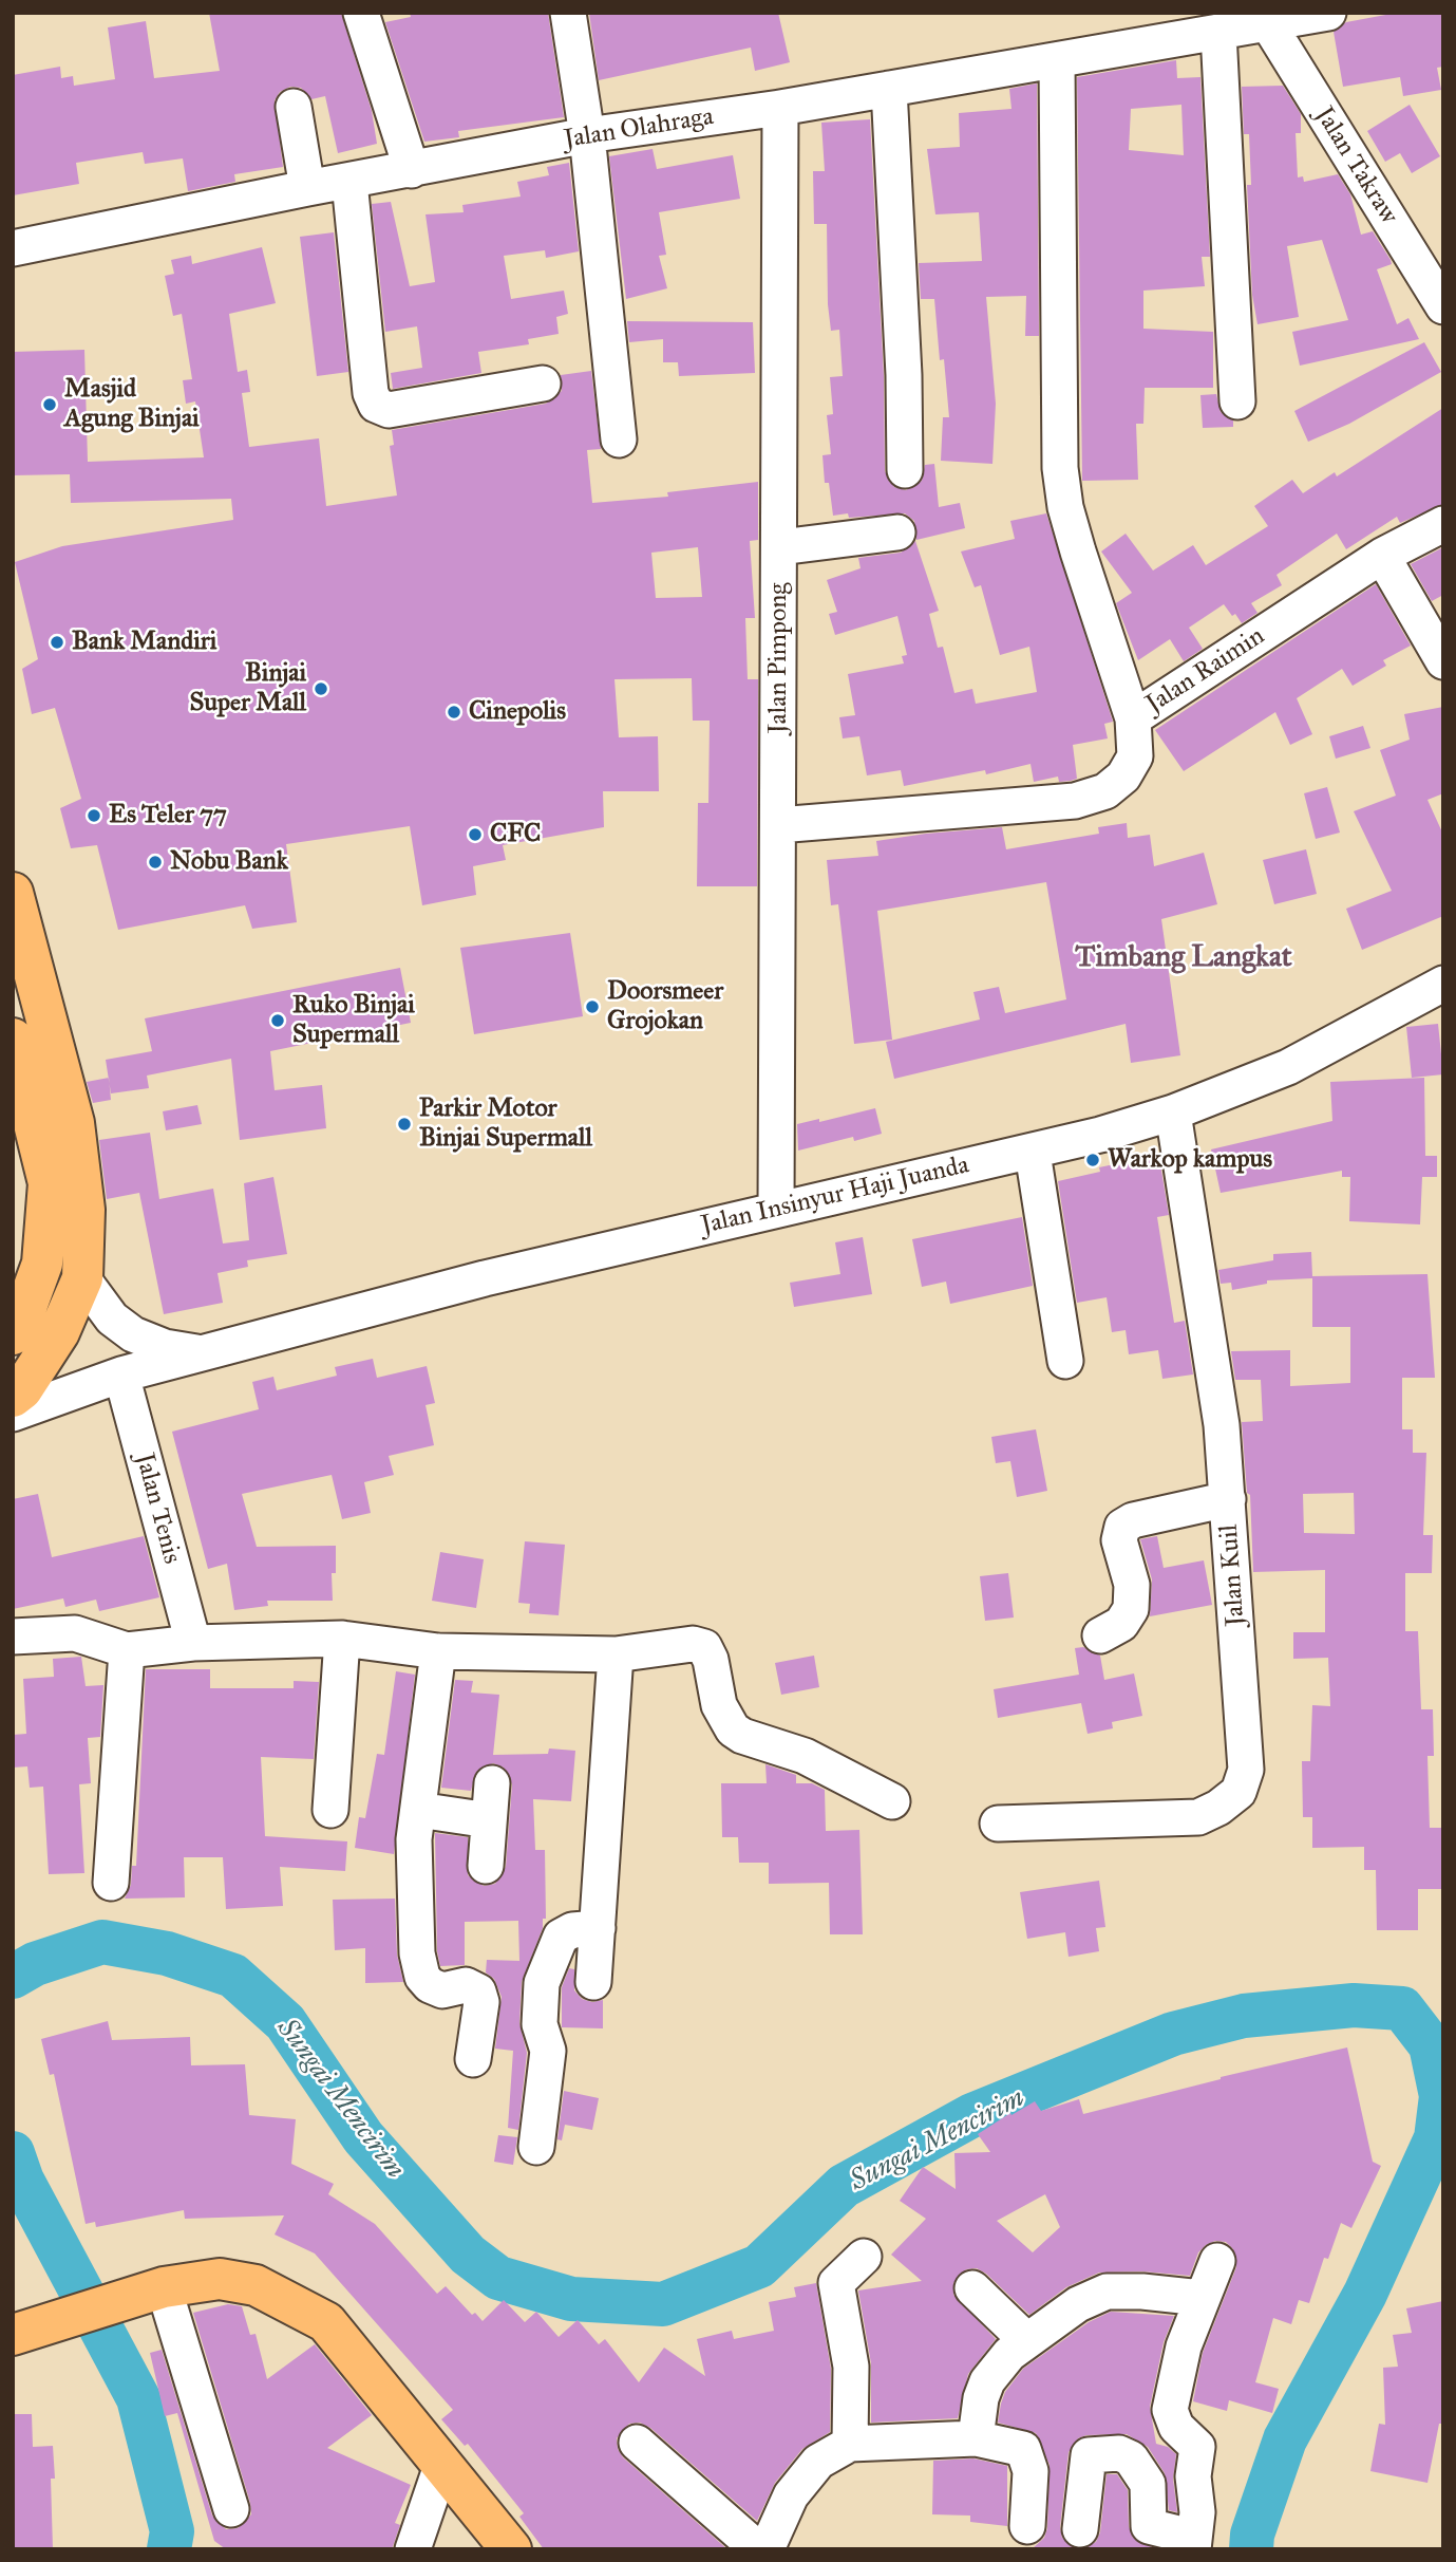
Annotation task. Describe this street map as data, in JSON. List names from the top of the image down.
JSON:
{
  "streets": {
    "street": [
      "Jalan Olahraga",
      "Jalan Takraw",
      "Jalan Pimpong",
      "Jalan Raimin",
      "Jalan Insinyur Haji Juanda",
      "Jalan Tenis",
      "Jalan Kuil"
    ]
  },
  "crossings": [
    ["Jalan Olahraga", "Jalan Takraw"],
    ["Jalan Olahraga", "Jalan Pimpong"],
    ["Jalan Pimpong", "Jalan Raimin"],
    ["Jalan Pimpong", "Jalan Insinyur Haji Juanda"],
    ["Jalan Insinyur Haji Juanda", "Jalan Tenis"],
    ["Jalan Insinyur Haji Juanda", "Jalan Kuil"]
  ],
  "districts": ["Timbang Langkat"],
  "water": ["Sungai Mencirim"],
  "places": [
    "Masjid Agung Binjai",
    "Bank Mandiri",
    "Binjai Super Mall",
    "Cinepolis",
    "Es Teler 77",
    "CFC",
    "Nobu Bank",
    "Doorsmeer Grojokan",
    "Ruko Binjai Supermall",
    "Parkir Motor Binjai Supermall",
    "Warkop kampus"
  ]
}
